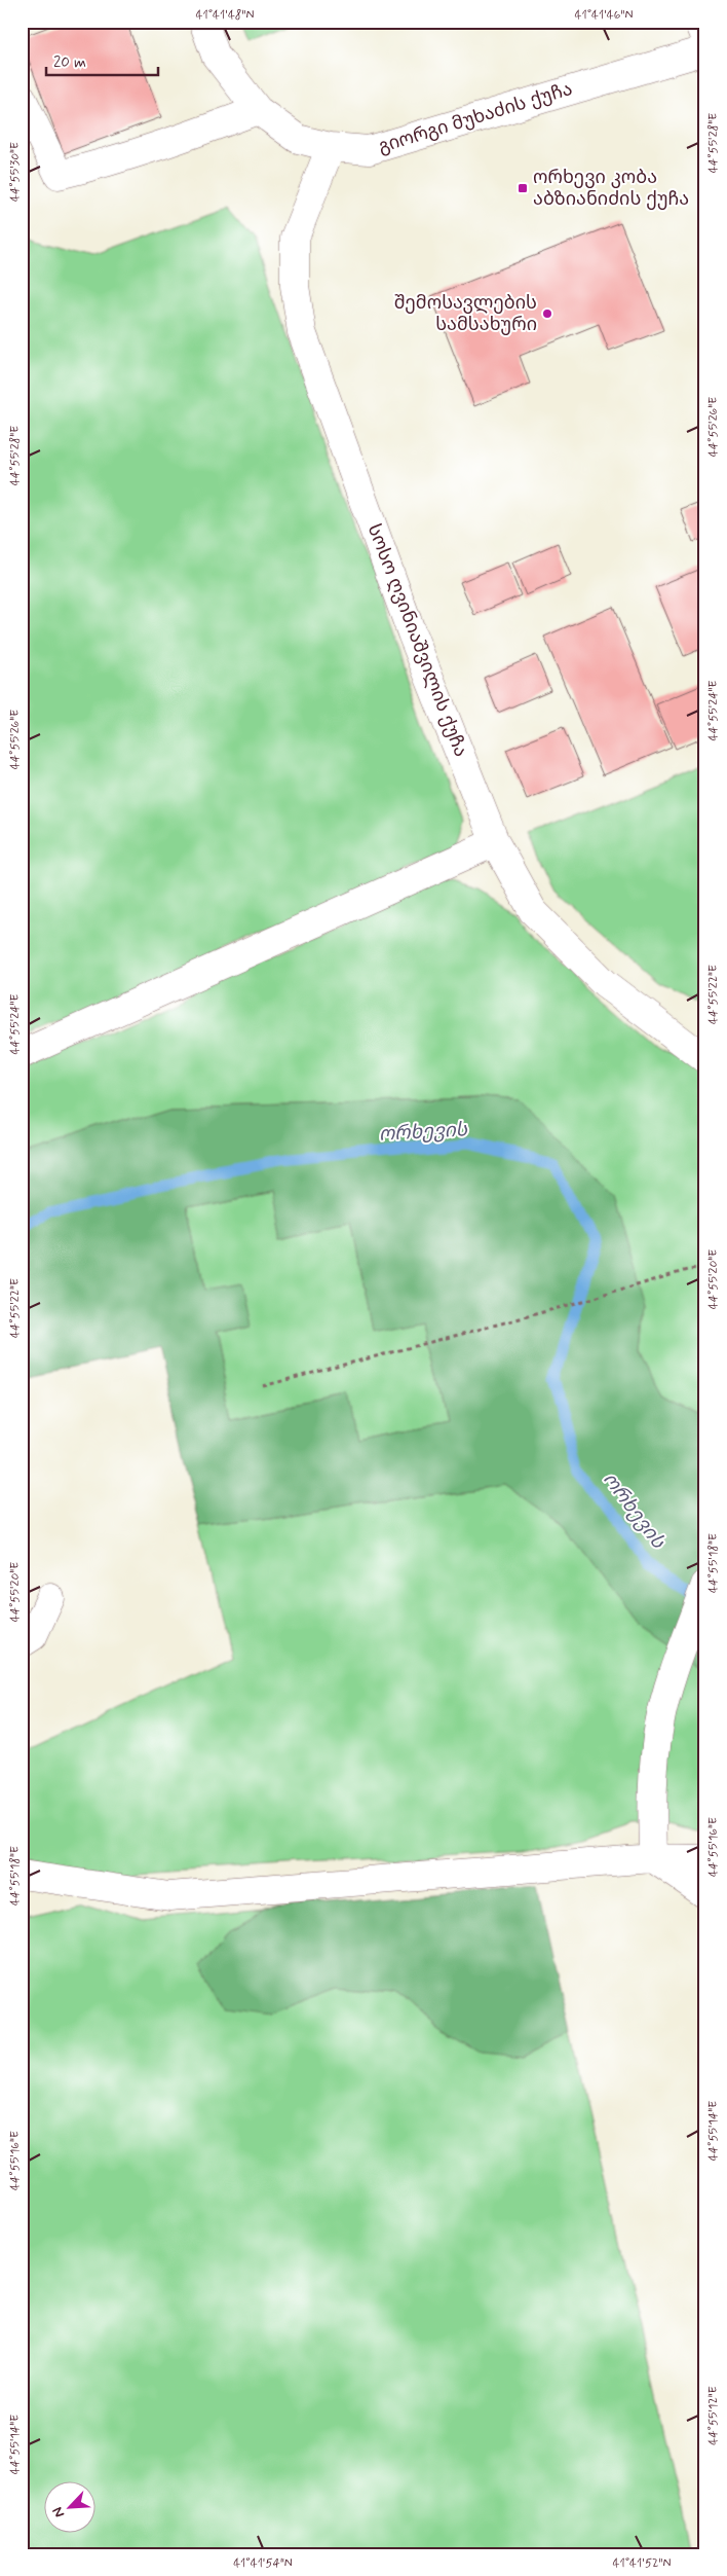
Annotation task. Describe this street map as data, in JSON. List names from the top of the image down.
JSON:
{
  "streets": {
    "street": ["გიორგი მუხაძის ქუჩა", "სოსო ღვინიაშვილის ქუჩა"]
  },
  "crossings": [
    ["გიორგი მუხაძის ქუჩა", "სოსო ღვინიაშვილის ქუჩა"]
  ],
  "water": ["ორხევის"],
  "places": {
    "transit": ["ორხევი კობა აბზიანიძის ქუჩა"],
    "other": ["შემოსავლების სამსახური"]
  },
  "scale_bar": "20 m",
  "north": "bottom left",
  "coordinates": [
    "41°41'48\"N",
    "41°41'46\"N",
    "44°55'28\"E",
    "44°55'30\"E",
    "44°55'26\"E",
    "44°55'24\"E",
    "44°55'22\"E",
    "44°55'20\"E",
    "44°55'18\"E",
    "44°55'16\"E",
    "44°55'14\"E",
    "44°55'12\"E",
    "41°41'54\"N",
    "41°41'52\"N"
  ]
}
